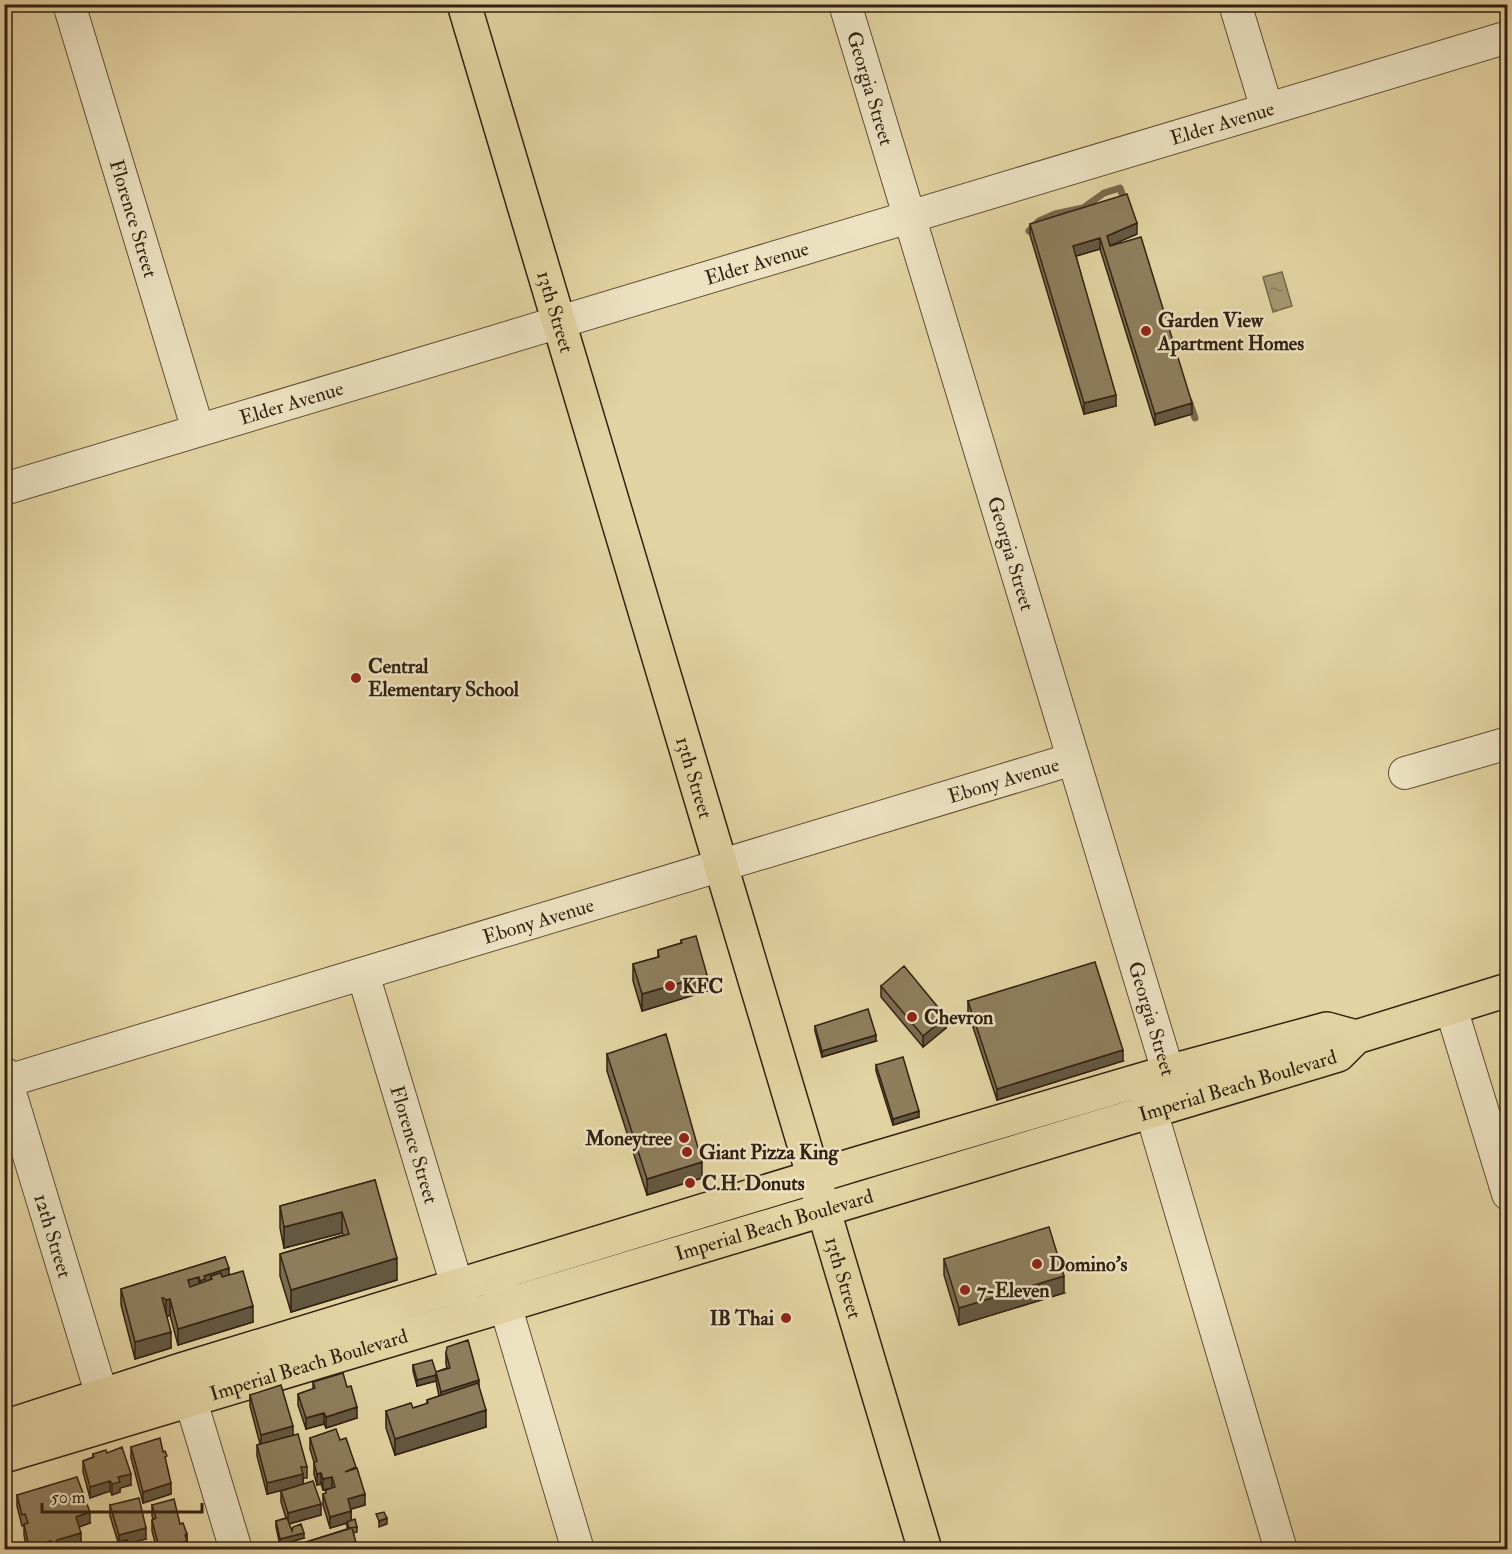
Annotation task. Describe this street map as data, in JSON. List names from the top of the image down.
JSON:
{
  "streets": {
    "main road": ["13th Street", "Imperial Beach Boulevard"],
    "street": [
      "Georgia Street",
      "Elder Avenue",
      "Florence Street",
      "Ebony Avenue",
      "12th Street"
    ]
  },
  "crossings": [
    ["Georgia Street", "Elder Avenue"],
    ["Georgia Street", "Ebony Avenue"],
    ["Georgia Street", "Imperial Beach Boulevard"],
    ["Elder Avenue", "Florence Street"],
    ["Elder Avenue", "13th Street"],
    ["Florence Street", "Ebony Avenue"],
    ["Florence Street", "Imperial Beach Boulevard"],
    ["13th Street", "Ebony Avenue"],
    ["13th Street", "Imperial Beach Boulevard"],
    ["Ebony Avenue", "12th Street"],
    ["Imperial Beach Boulevard", "12th Street"]
  ],
  "places": [
    "Garden View Apartment Homes",
    "Central Elementary School",
    "KFC",
    "Chevron",
    "Moneytree",
    "Giant Pizza King",
    "C.H. Donuts",
    "Domino's",
    "7-Eleven",
    "IB Thai"
  ],
  "scale_bar": "50 m"
}
